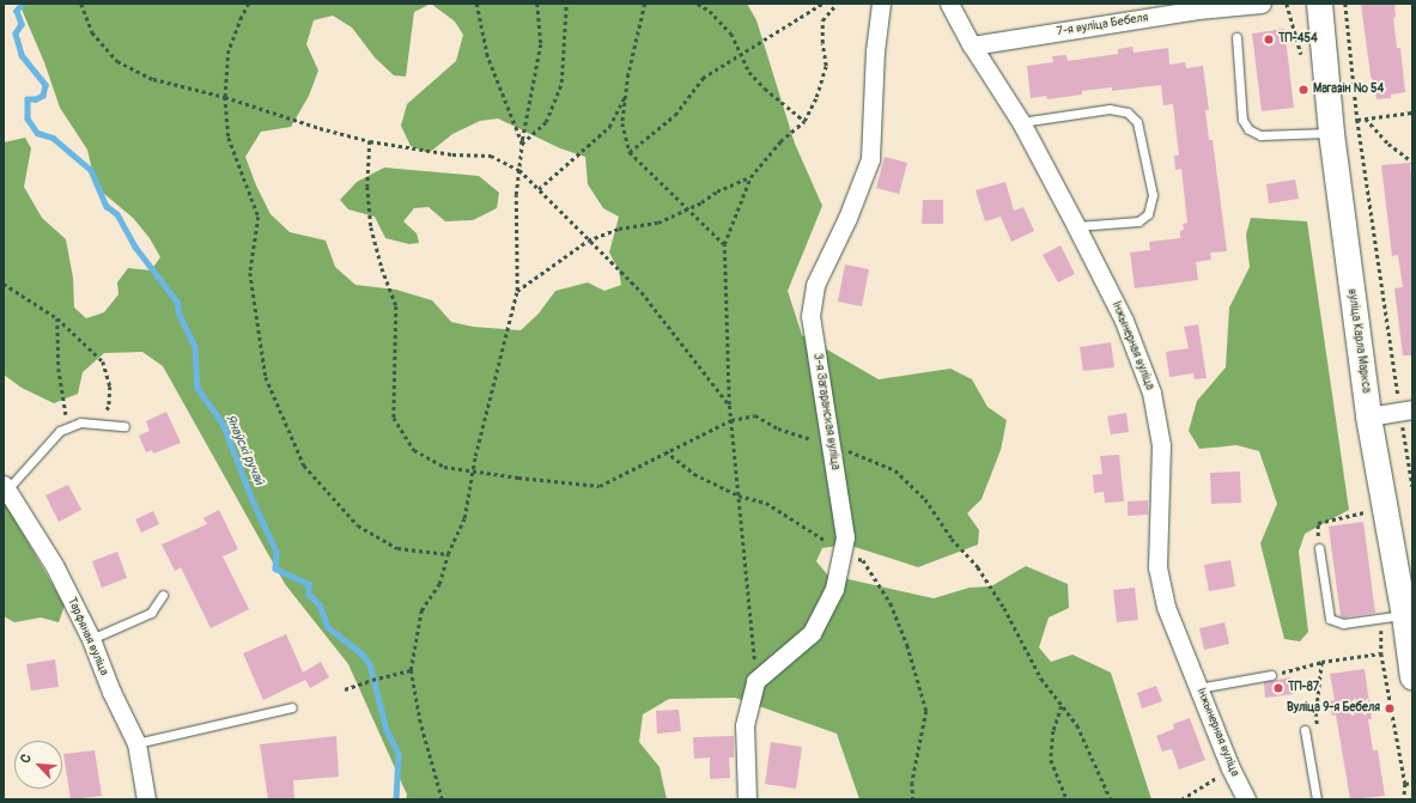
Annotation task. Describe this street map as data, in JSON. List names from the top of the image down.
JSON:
{
  "streets": {
    "main road": ["вуліца Карла Маркса"],
    "street": [
      "7-я вуліца Бебеля",
      "Інжынерная вуліца",
      "3-я Загаранская вуліца",
      "Тарфяная вуліца"
    ]
  },
  "crossings": [
    ["7-я вуліца Бебеля", "Інжынерная вуліца"]
  ],
  "water": ["Янаўскі ручай"],
  "places": [
    "ТП-454",
    "Магазін № 54",
    "ТП-87",
    "Вуліца 9-я Бебеля"
  ],
  "north": "top left"
}
